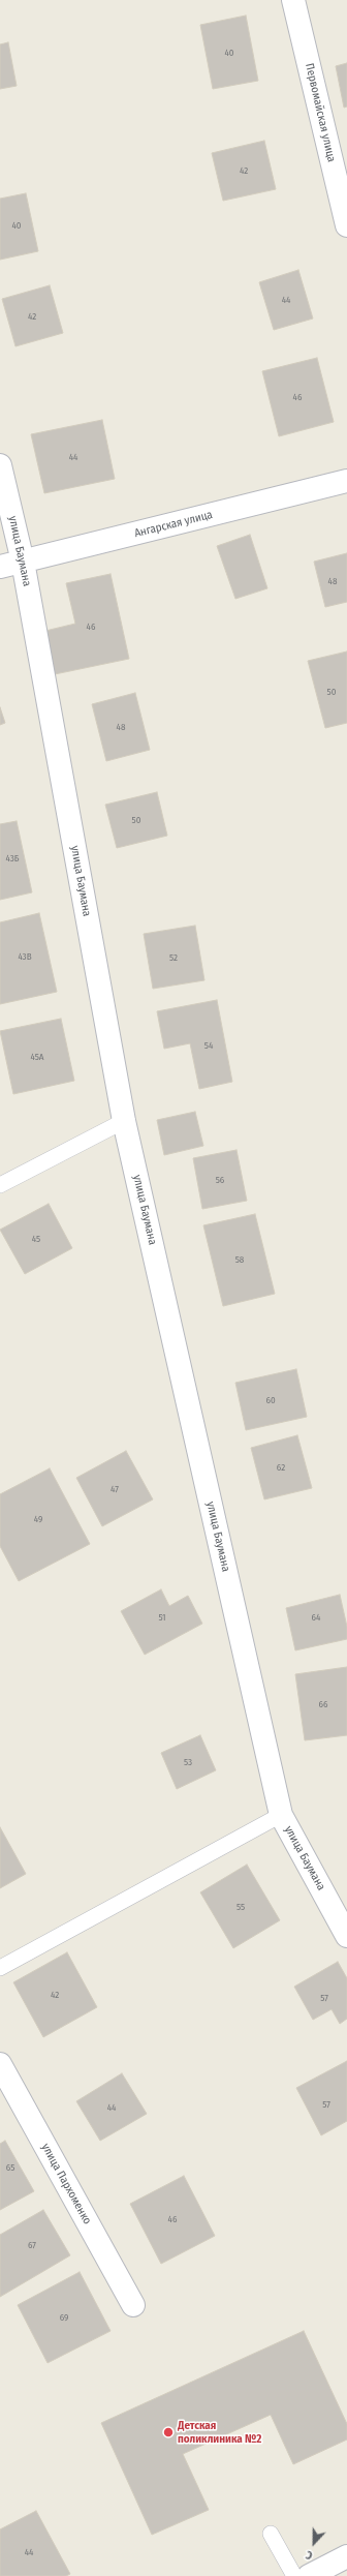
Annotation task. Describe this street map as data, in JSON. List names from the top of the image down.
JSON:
{
  "streets": {
    "street": [
      "Первомайская улица",
      "Ангарская улица",
      "улица Баумана",
      "улица Пархоменко"
    ]
  },
  "crossings": [
    ["Ангарская улица", "улица Баумана"]
  ],
  "places": ["Детская поликлиника №2"],
  "house_numbers": [
    "40",
    "42",
    "40",
    "44",
    "42",
    "46",
    "44",
    "48",
    "46",
    "50",
    "48",
    "50",
    "43Б",
    "43В",
    "52",
    "54",
    "45А",
    "56",
    "45",
    "58",
    "60",
    "62",
    "47",
    "49",
    "51",
    "64",
    "66",
    "53",
    "55",
    "42",
    "57",
    "57",
    "44",
    "65",
    "46",
    "67",
    "69",
    "44"
  ],
  "north": "bottom"
}
